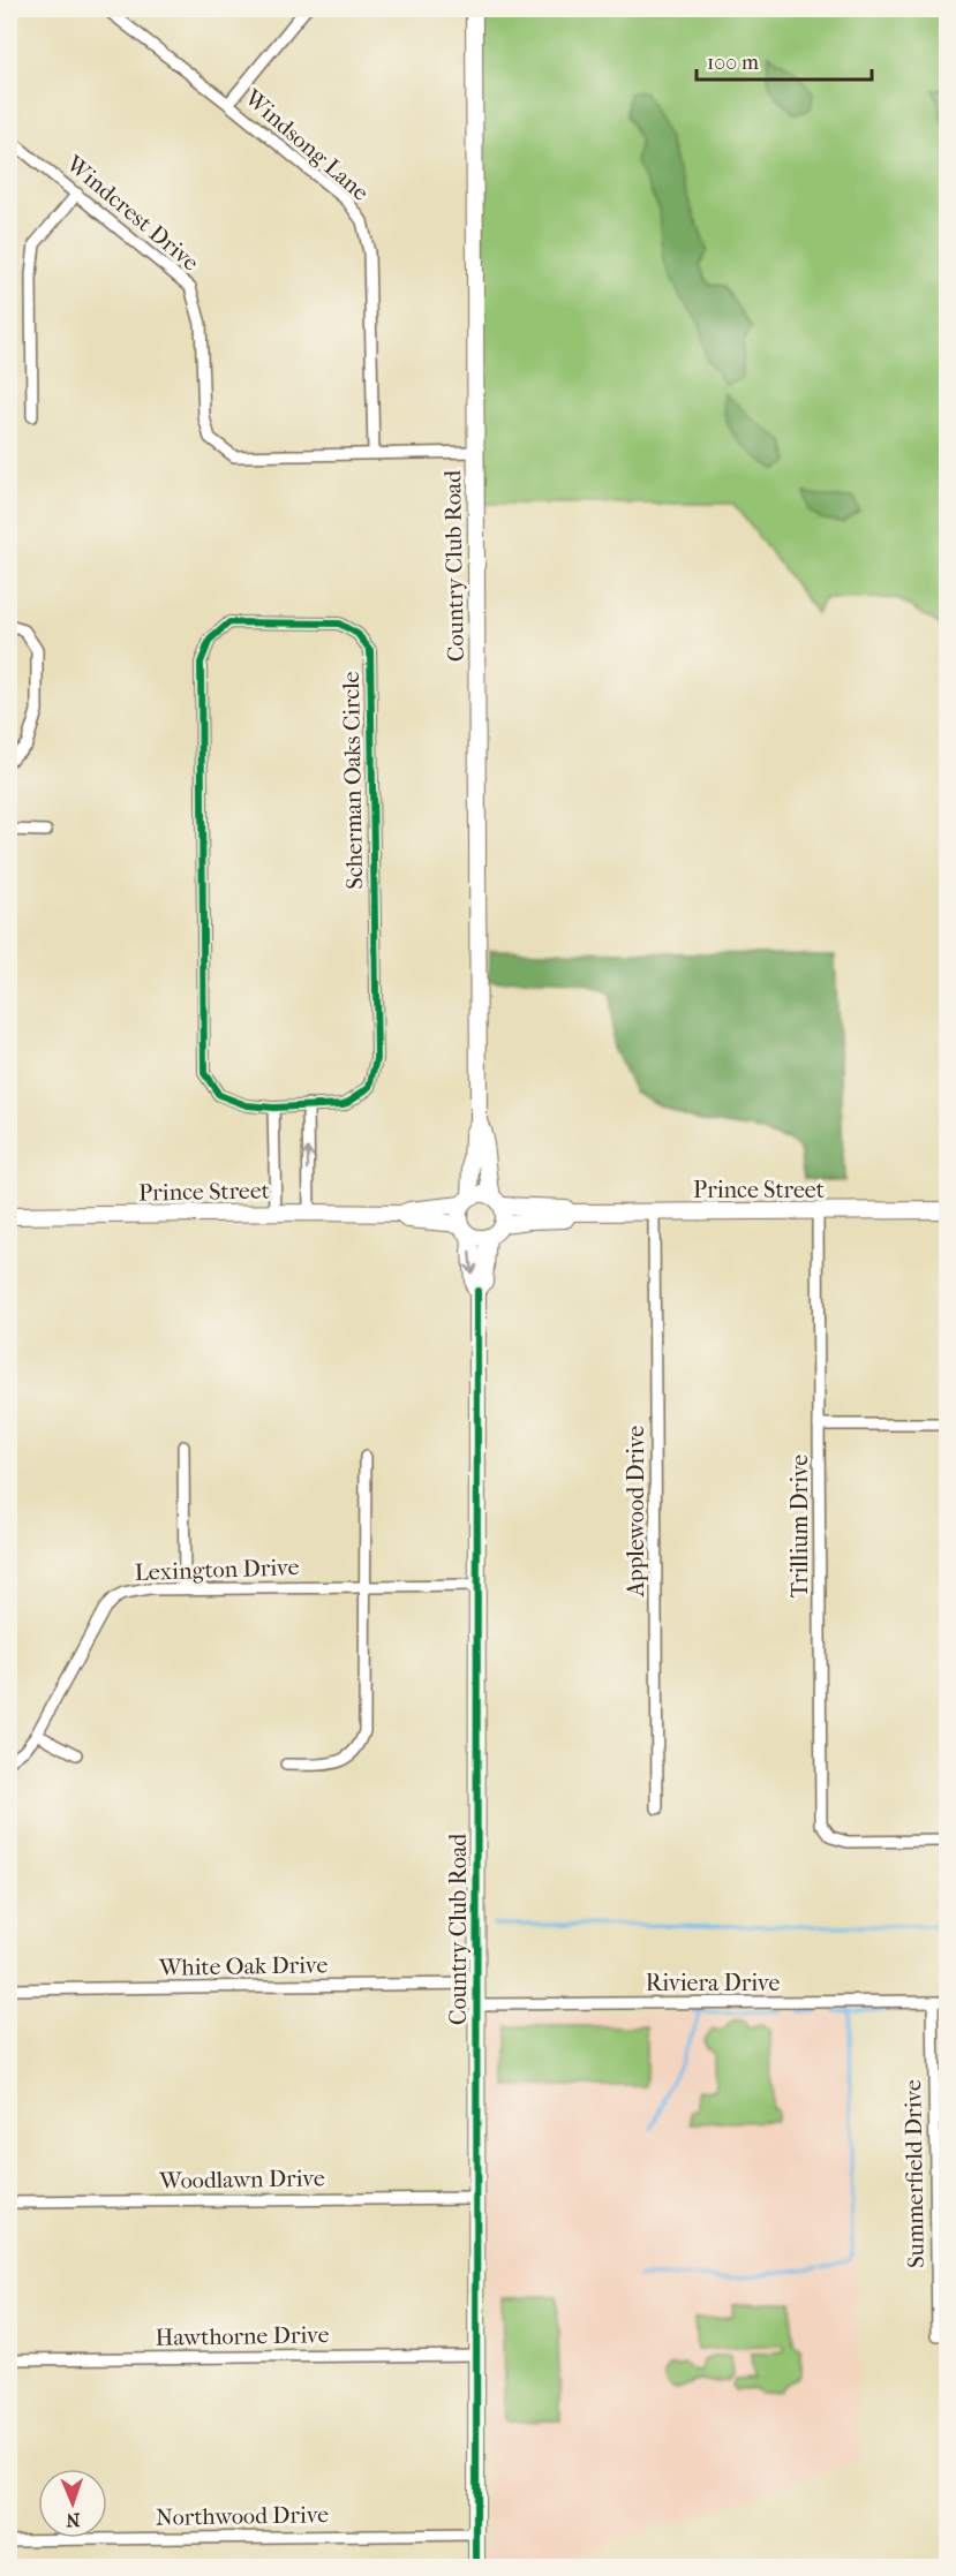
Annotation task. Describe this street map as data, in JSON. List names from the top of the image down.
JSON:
{
  "streets": {
    "street": [
      "Windsong Lane",
      "Windcrest Drive",
      "Country Club Road",
      "Scherman Oaks Circle",
      "Prince Street",
      "Applewood Drive",
      "Trillium Drive",
      "Lexington Drive",
      "White Oak Drive",
      "Riviera Drive",
      "Summerfield Drive",
      "Woodlawn Drive",
      "Hawthorne Drive",
      "Northwood Drive"
    ]
  },
  "crossings": [
    ["Windsong Lane", "Windcrest Drive"],
    ["Windcrest Drive", "Country Club Road"],
    ["Country Club Road", "Prince Street"],
    ["Country Club Road", "Lexington Drive"],
    ["Country Club Road", "White Oak Drive"],
    ["Country Club Road", "Riviera Drive"],
    ["Country Club Road", "Woodlawn Drive"],
    ["Country Club Road", "Hawthorne Drive"],
    ["Country Club Road", "Northwood Drive"],
    ["Prince Street", "Applewood Drive"],
    ["Prince Street", "Trillium Drive"],
    ["Riviera Drive", "Summerfield Drive"]
  ],
  "scale_bar": "100 m",
  "north": "bottom"
}
